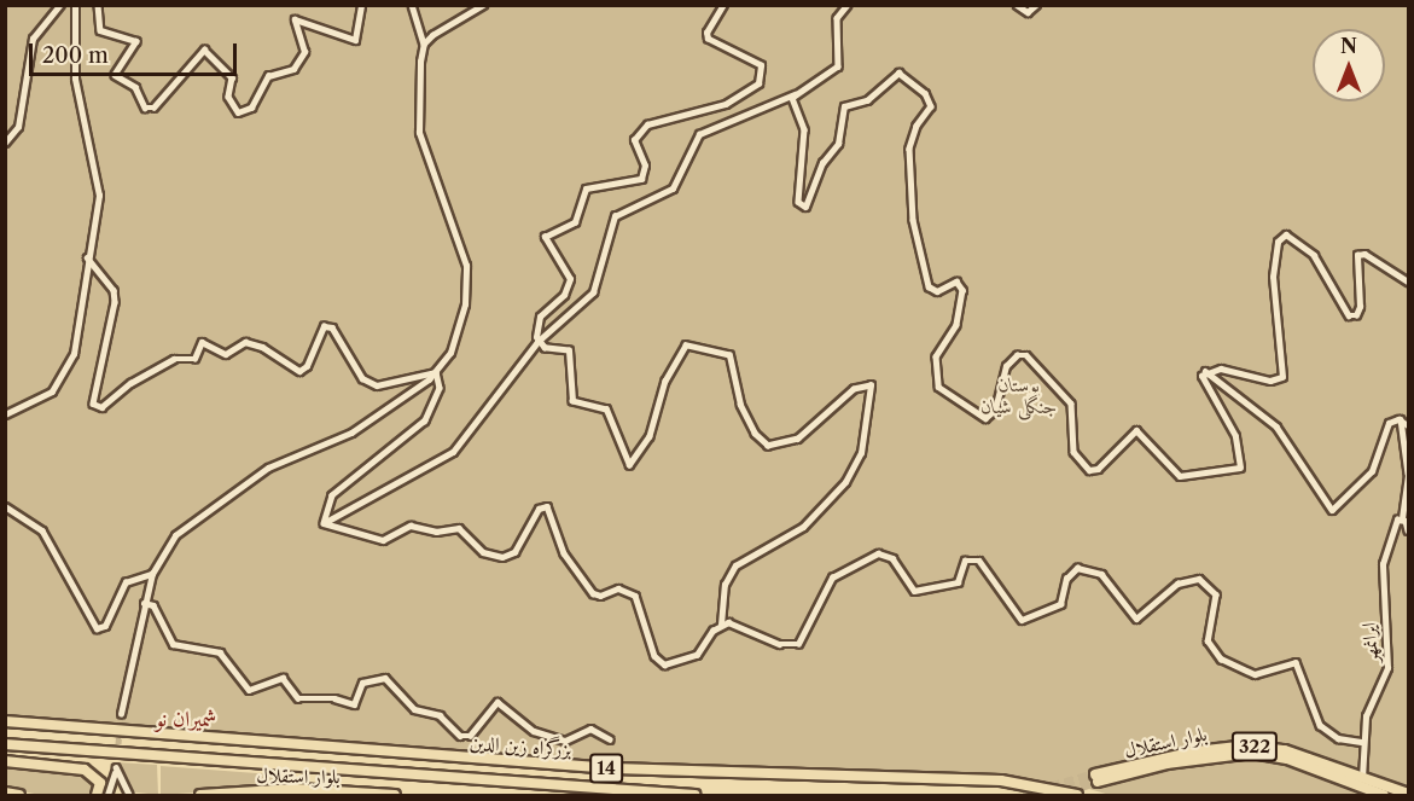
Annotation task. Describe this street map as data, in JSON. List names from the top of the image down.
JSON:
{
  "streets": {
    "main road": [
      "بلوار استقلال",
      "بزرگراه زین الدین",
      "322",
      "14"
    ],
    "street": ["ایرانمهر"]
  },
  "crossings": [
    ["ایرانمهر", "بلوار استقلال"]
  ],
  "districts": ["شمیران نو"],
  "parks": ["بوستان جنگلی شیان"],
  "scale_bar": "200 m",
  "north": "top"
}
